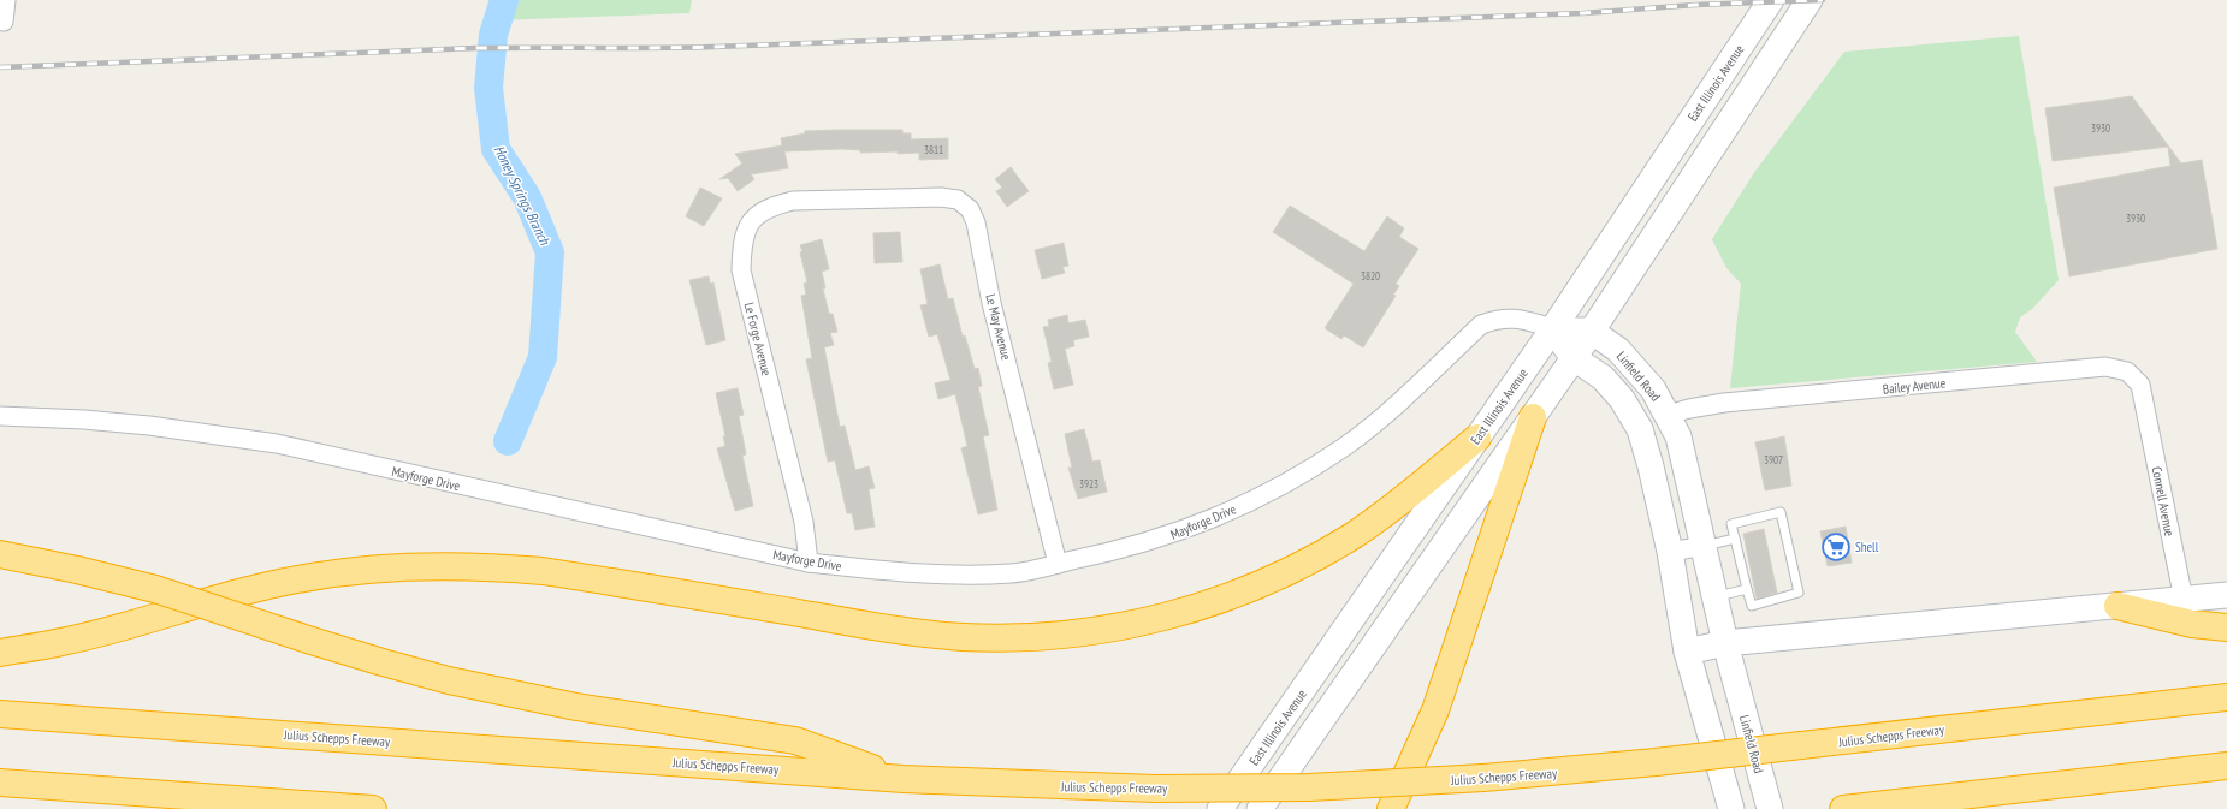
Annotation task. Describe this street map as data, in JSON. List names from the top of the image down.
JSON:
{
  "streets": {
    "highway": ["Julius Schepps Freeway"],
    "main road": ["East Illinois Avenue", "Linfield Road"],
    "street": [
      "Le May Avenue",
      "Le Forge Avenue",
      "Bailey Avenue",
      "Mayforge Drive",
      "Connell Avenue"
    ]
  },
  "crossings": [
    ["East Illinois Avenue", "Linfield Road"],
    ["East Illinois Avenue", "Mayforge Drive"],
    ["Le May Avenue", "Le Forge Avenue"],
    ["Le May Avenue", "Mayforge Drive"],
    ["Le Forge Avenue", "Mayforge Drive"],
    ["Linfield Road", "Bailey Avenue"],
    ["Linfield Road", "Mayforge Drive"],
    ["Bailey Avenue", "Connell Avenue"]
  ],
  "water": ["Honey Springs Branch"],
  "places": {
    "supermarket": ["Shell"]
  },
  "house_numbers": [
    "3930",
    "3811",
    "3930",
    "3820",
    "3907",
    "3923"
  ]
}
